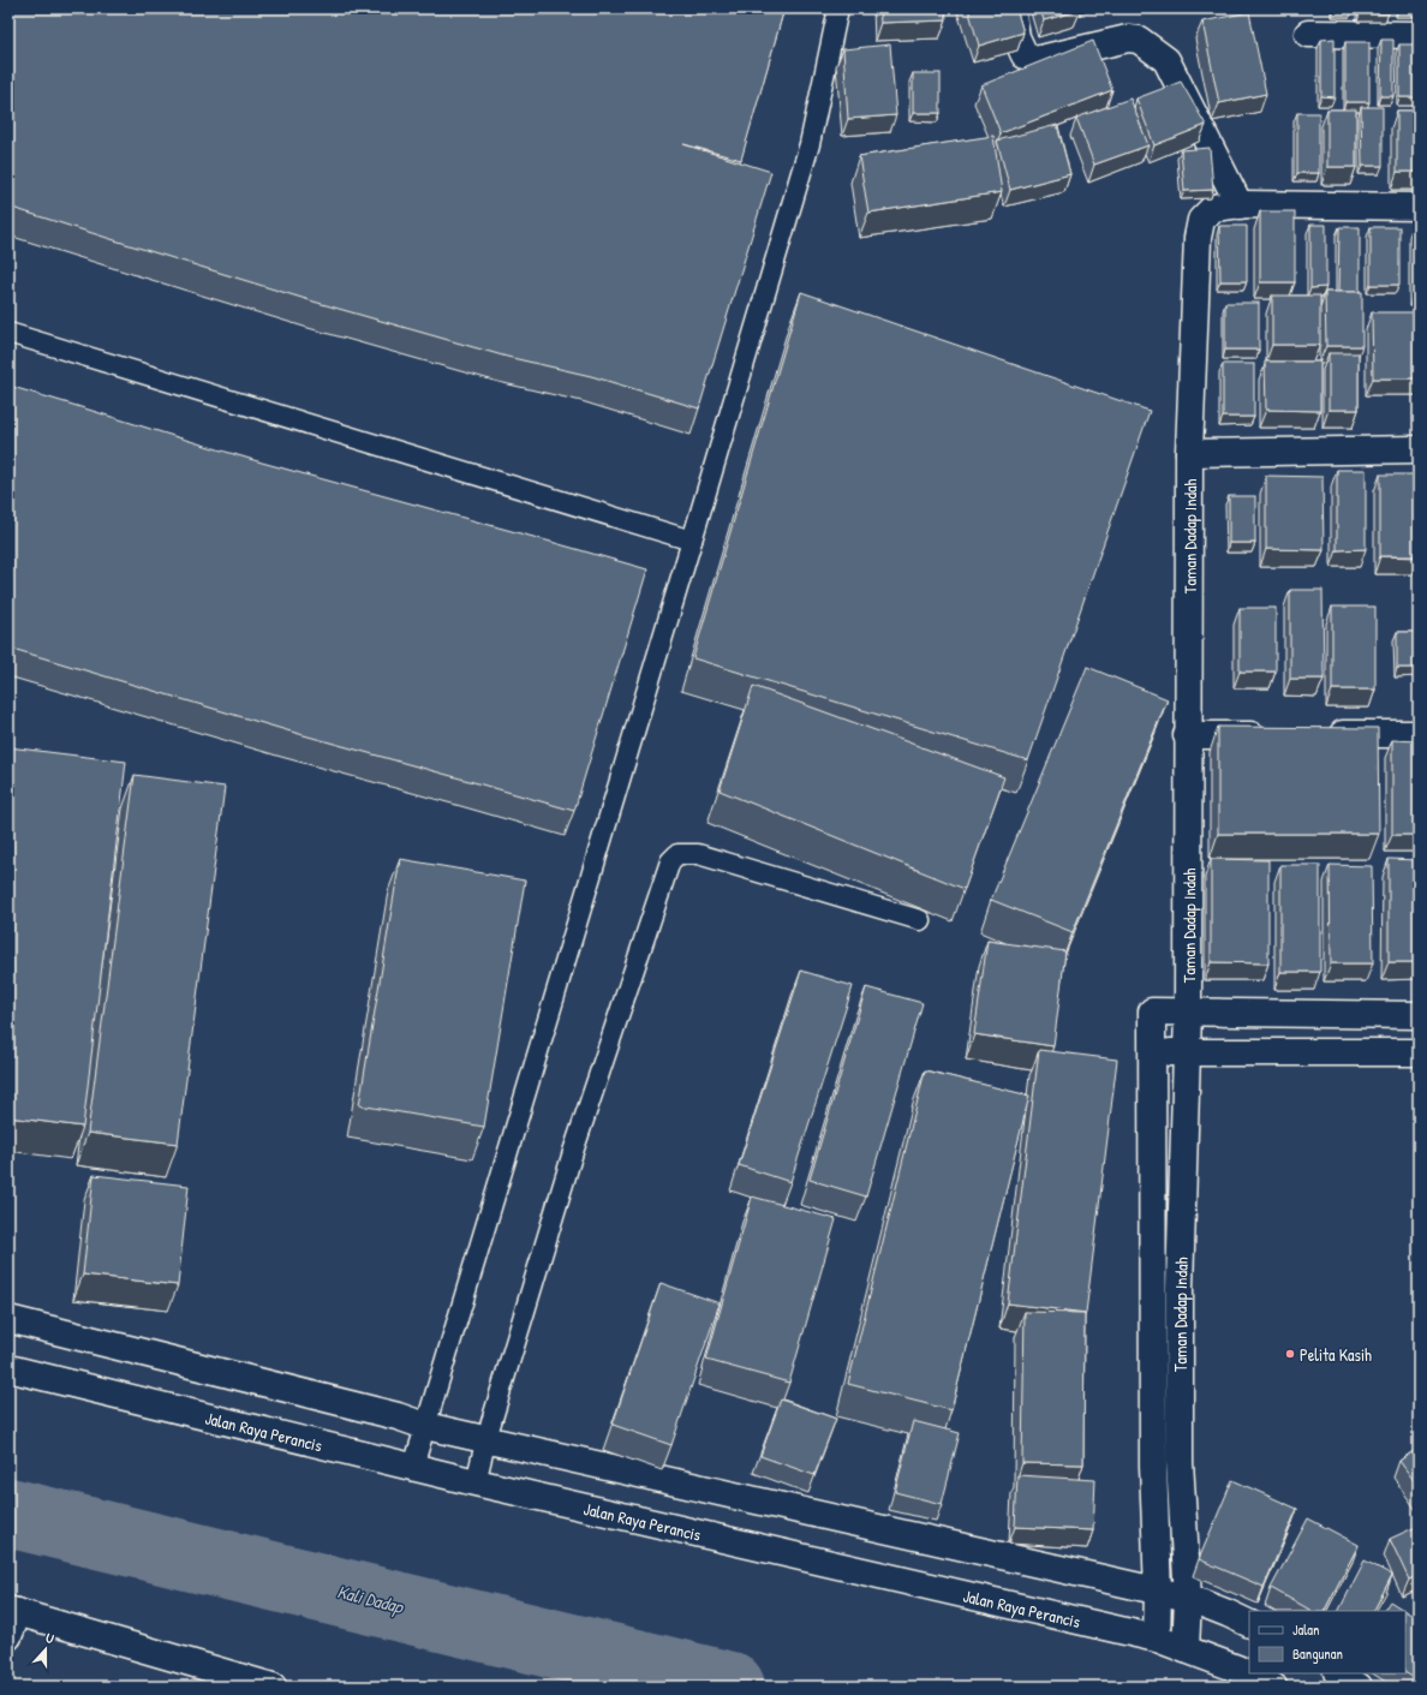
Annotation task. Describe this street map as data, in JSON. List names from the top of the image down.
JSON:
{
  "streets": {
    "street": ["Taman Dadap Indah", "Jalan Raya Perancis"]
  },
  "crossings": [
    ["Taman Dadap Indah", "Jalan Raya Perancis"]
  ],
  "water": ["Kali Dadap"],
  "places": ["Pelita Kasih"],
  "legend": ["Jalan", "Bangunan"],
  "north": "top"
}
